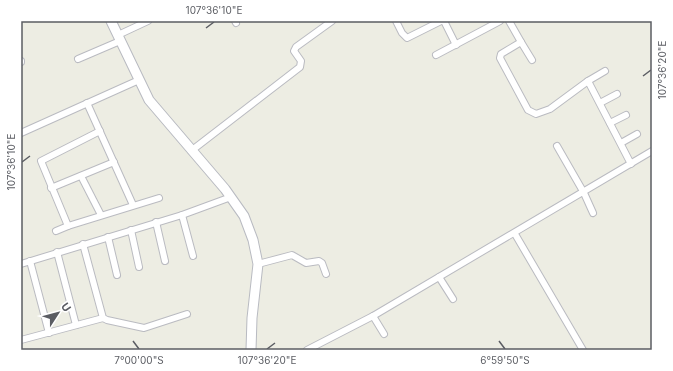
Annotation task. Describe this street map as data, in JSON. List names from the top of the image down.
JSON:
{
  "north": "top right",
  "coordinates": [
    "107°36'10\"E",
    "107°36'20\"E",
    "7°00'00\"S",
    "6°59'50\"S"
  ]
}
